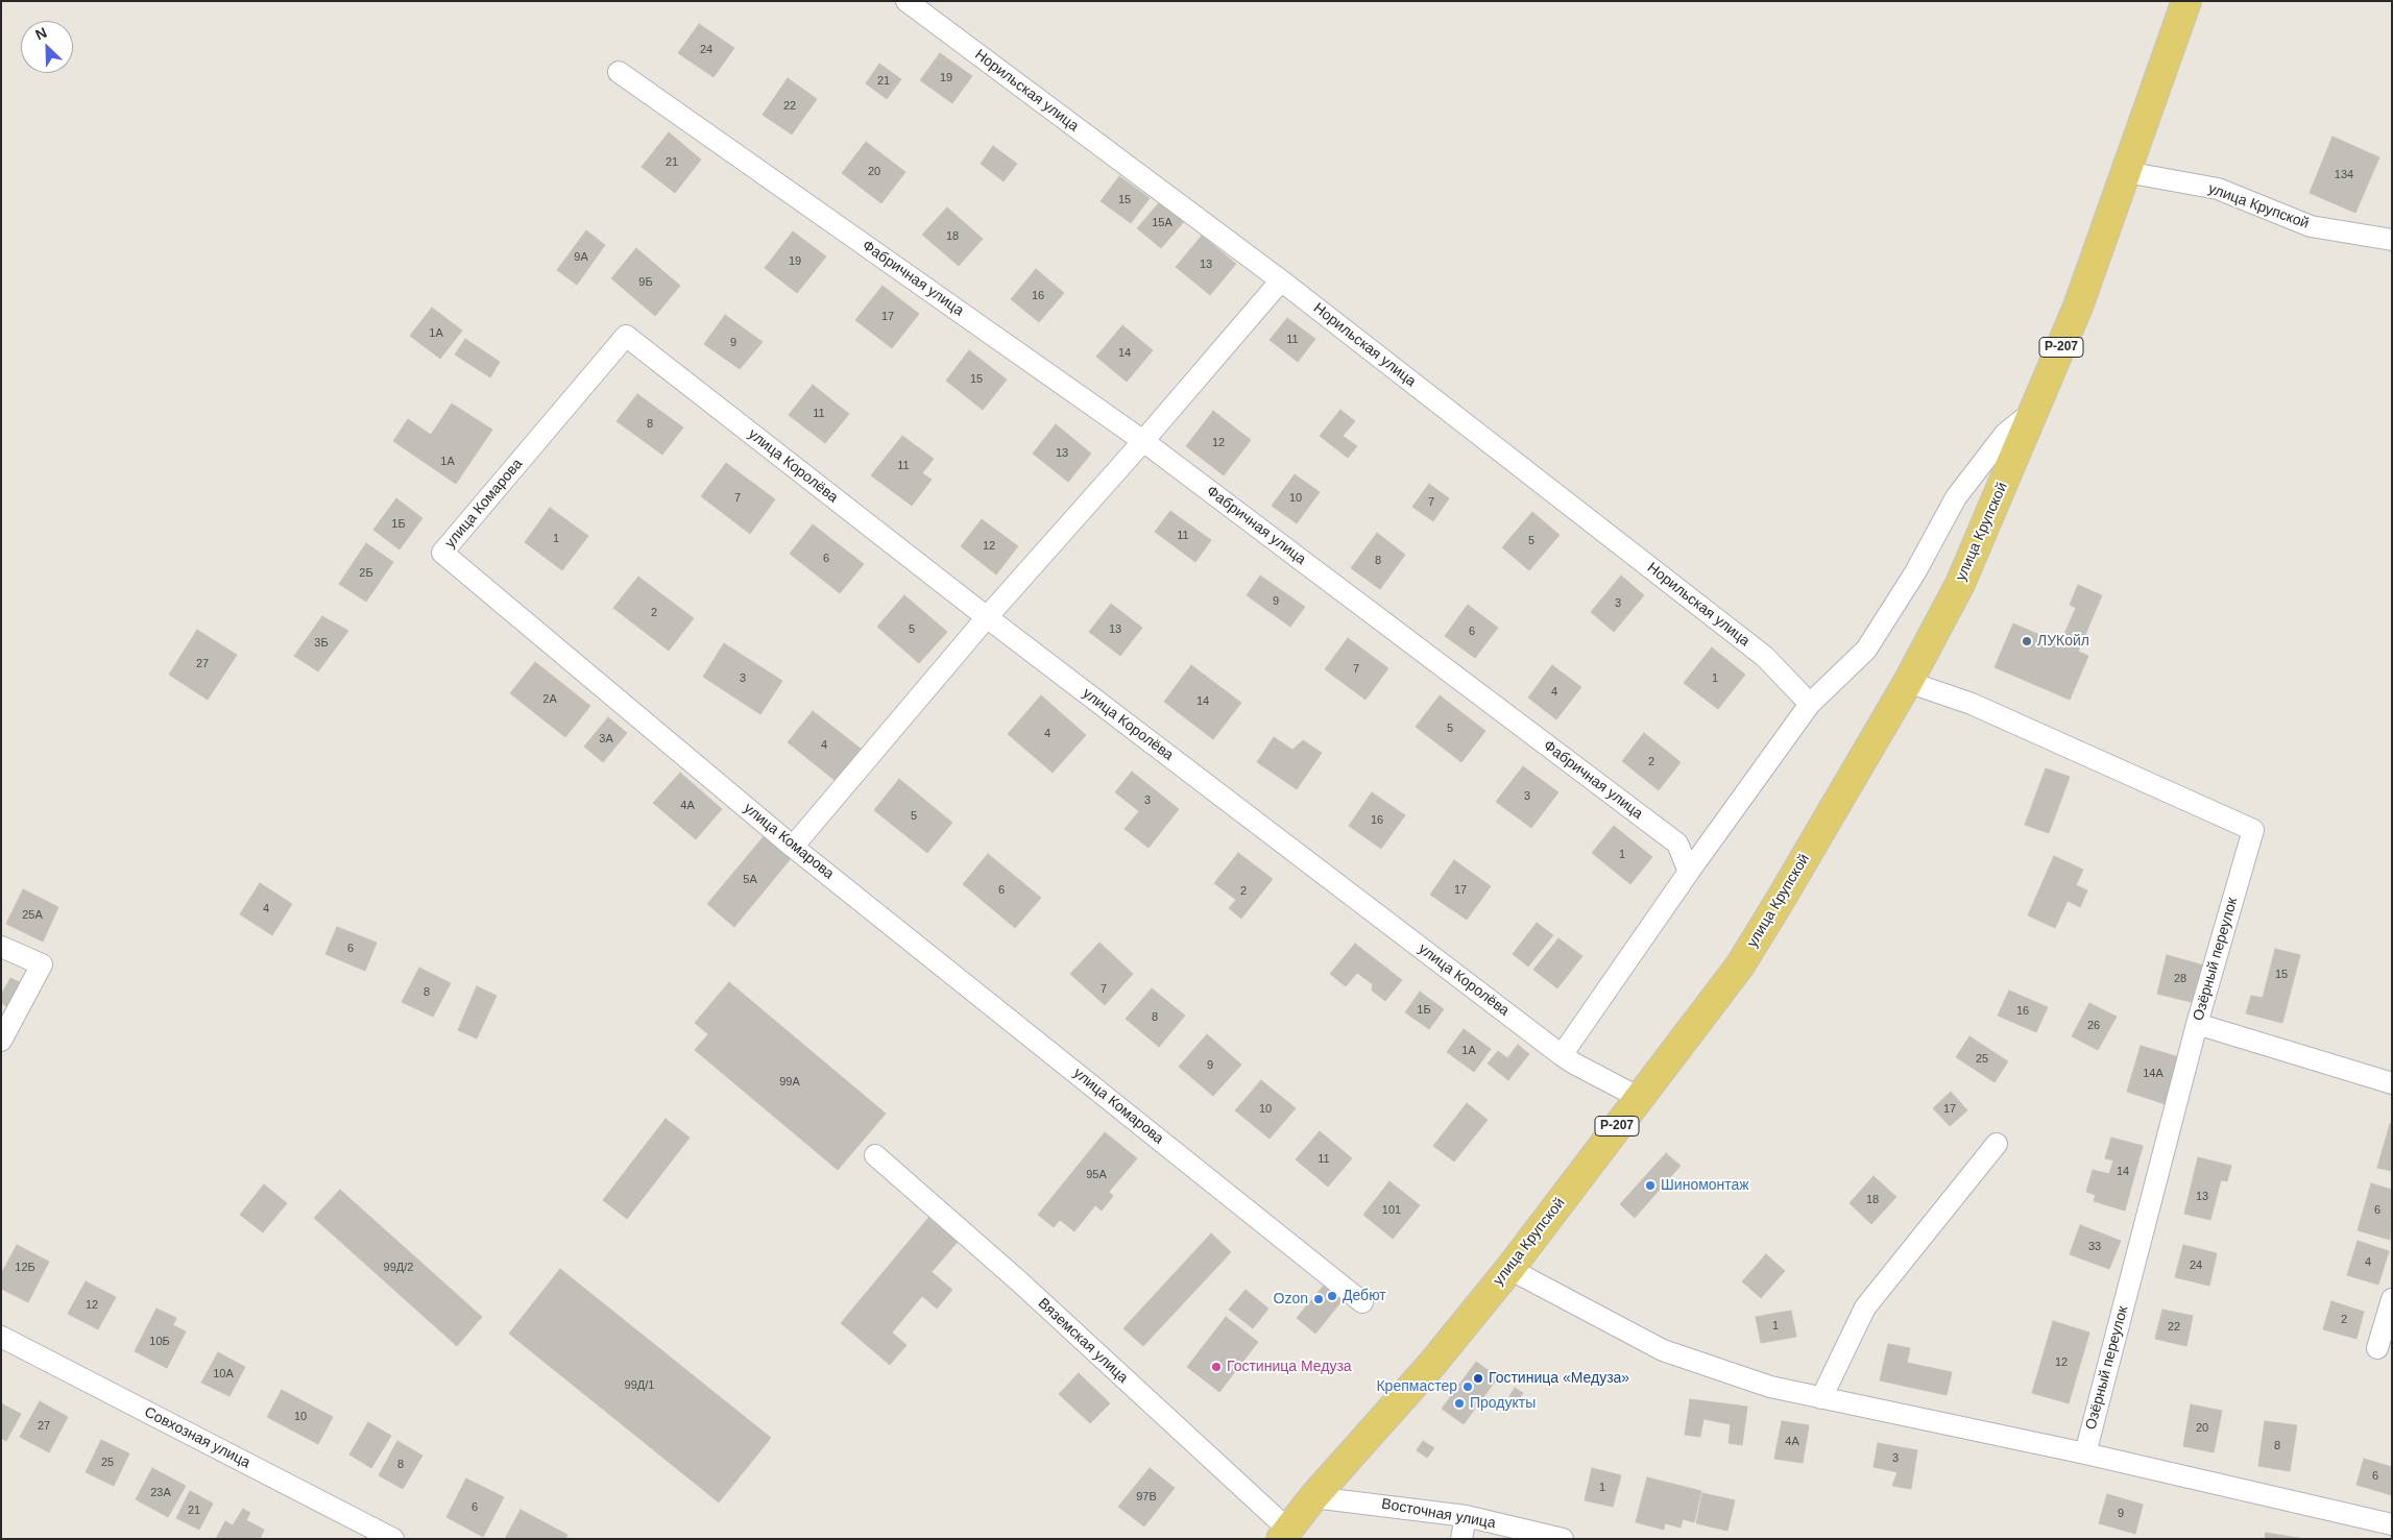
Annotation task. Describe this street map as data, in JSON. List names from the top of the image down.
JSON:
{
  "streets": {
    "main road": ["улица Крупской", "Р-207"],
    "street": [
      "Норильская улица",
      "Фабричная улица",
      "улица Королёва",
      "улица Комарова",
      "Озёрный переулок",
      "Вяземская улица",
      "Совхозная улица",
      "Восточная улица"
    ]
  },
  "crossings": [
    ["улица Крупской", "улица Королёва"],
    ["улица Крупской", "Озёрный переулок"],
    ["улица Крупской", "Вяземская улица"],
    ["улица Крупской", "Восточная улица"],
    ["улица Королёва", "улица Комарова"]
  ],
  "places": [
    "ЛУКойл",
    "Шиномонтаж",
    "Дебют",
    "Ozon",
    "Гостиница Медуза",
    "Гостиница «Медуза»",
    "Крепмастер",
    "Продукты"
  ],
  "house_numbers": [
    "24",
    "19",
    "21",
    "22",
    "21",
    "20",
    "134",
    "15",
    "15А",
    "18",
    "9А",
    "19",
    "13",
    "9Б",
    "16",
    "17",
    "1А",
    "11",
    "9",
    "14",
    "15",
    "11",
    "8",
    "12",
    "13",
    "1А",
    "11",
    "7",
    "10",
    "7",
    "1Б",
    "11",
    "1",
    "5",
    "12",
    "6",
    "8",
    "2Б",
    "9",
    "3",
    "2",
    "5",
    "13",
    "6",
    "3Б",
    "27",
    "7",
    "3",
    "1",
    "4",
    "2А",
    "14",
    "5",
    "4",
    "3А",
    "4",
    "2",
    "3",
    "3",
    "4А",
    "5",
    "16",
    "1",
    "5А",
    "6",
    "17",
    "2",
    "4",
    "25А",
    "6",
    "15",
    "28",
    "7",
    "8",
    "1Б",
    "16",
    "8",
    "26",
    "1А",
    "25",
    "9",
    "14А",
    "99А",
    "10",
    "17",
    "11",
    "14",
    "95А",
    "13",
    "18",
    "101",
    "6",
    "33",
    "4",
    "24",
    "12Б",
    "99Д/2",
    "12",
    "2",
    "1",
    "22",
    "10Б",
    "12",
    "10А",
    "99Д/1",
    "10",
    "27",
    "20",
    "4А",
    "8",
    "3",
    "25",
    "8",
    "6",
    "1",
    "23А",
    "97В",
    "6",
    "21",
    "9"
  ],
  "north": "top left"
}
